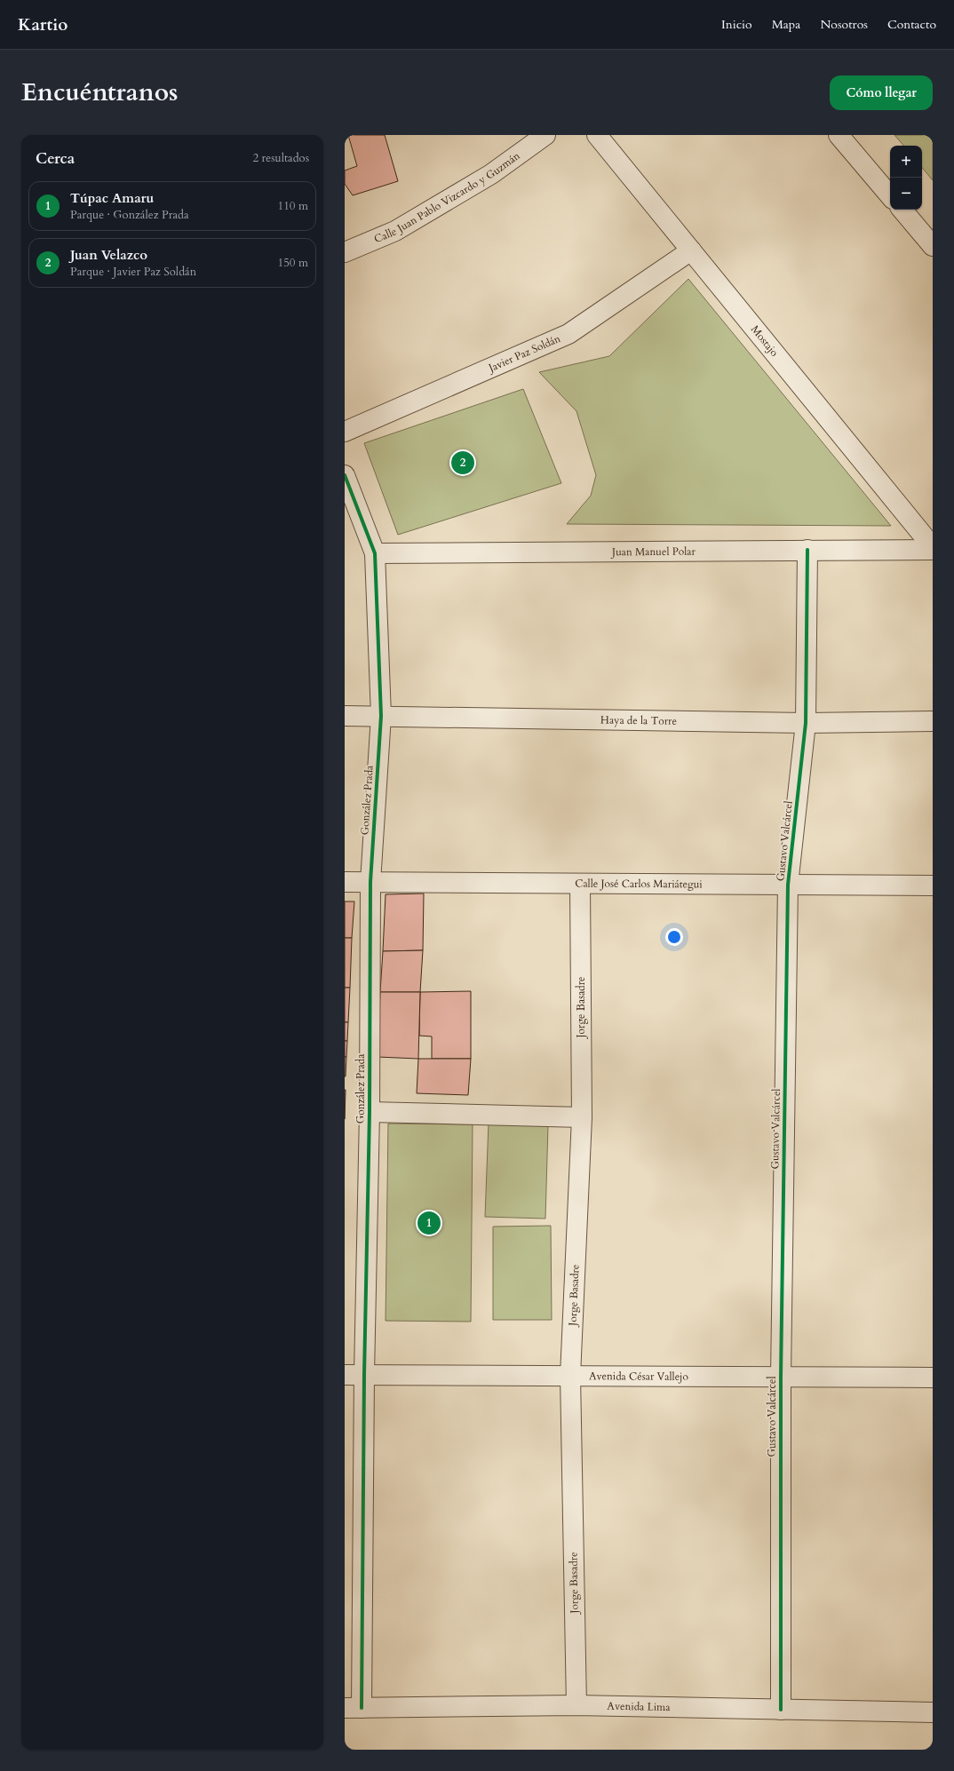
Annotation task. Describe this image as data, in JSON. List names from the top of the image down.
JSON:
{
  "streets": {
    "street": [
      "Calle Juan Pablo Vizcardo y Guzmán",
      "Mostajo",
      "Javier Paz Soldán",
      "Juan Manuel Polar",
      "Haya de la Torre",
      "González Prada",
      "Gustavo Valcárcel",
      "Calle José Carlos Mariátegui",
      "Jorge Basadre",
      "Avenida César Vallejo",
      "Avenida Lima"
    ]
  },
  "crossings": [
    ["Mostajo", "Javier Paz Soldán"],
    ["Juan Manuel Polar", "González Prada"],
    ["Juan Manuel Polar", "Gustavo Valcárcel"],
    ["Haya de la Torre", "González Prada"],
    ["Haya de la Torre", "Gustavo Valcárcel"],
    ["González Prada", "Calle José Carlos Mariátegui"],
    ["González Prada", "Avenida César Vallejo"],
    ["González Prada", "Avenida Lima"],
    ["Gustavo Valcárcel", "Calle José Carlos Mariátegui"],
    ["Gustavo Valcárcel", "Avenida César Vallejo"],
    ["Gustavo Valcárcel", "Avenida Lima"],
    ["Calle José Carlos Mariátegui", "Jorge Basadre"],
    ["Jorge Basadre", "Avenida César Vallejo"],
    ["Jorge Basadre", "Avenida Lima"]
  ],
  "page": {
    "header": "Kartio",
    "nav": [
      "Inicio",
      "Mapa",
      "Nosotros",
      "Contacto"
    ],
    "title": "Encuéntranos",
    "buttons": "Cómo llegar",
    "heading": ["Cerca", "2 resultados"],
    "map_buttons": ["+", "−"],
    "list": [
      {
        "mark": "1",
        "name": "Túpac Amaru",
        "note": "Parque · González Prada",
        "value": "110 m"
      },
      {
        "mark": "2",
        "name": "Juan Velazco",
        "note": "Parque · Javier Paz Soldán",
        "value": "150 m"
      }
    ],
    "pins": ["2", "1"]
  }
}
